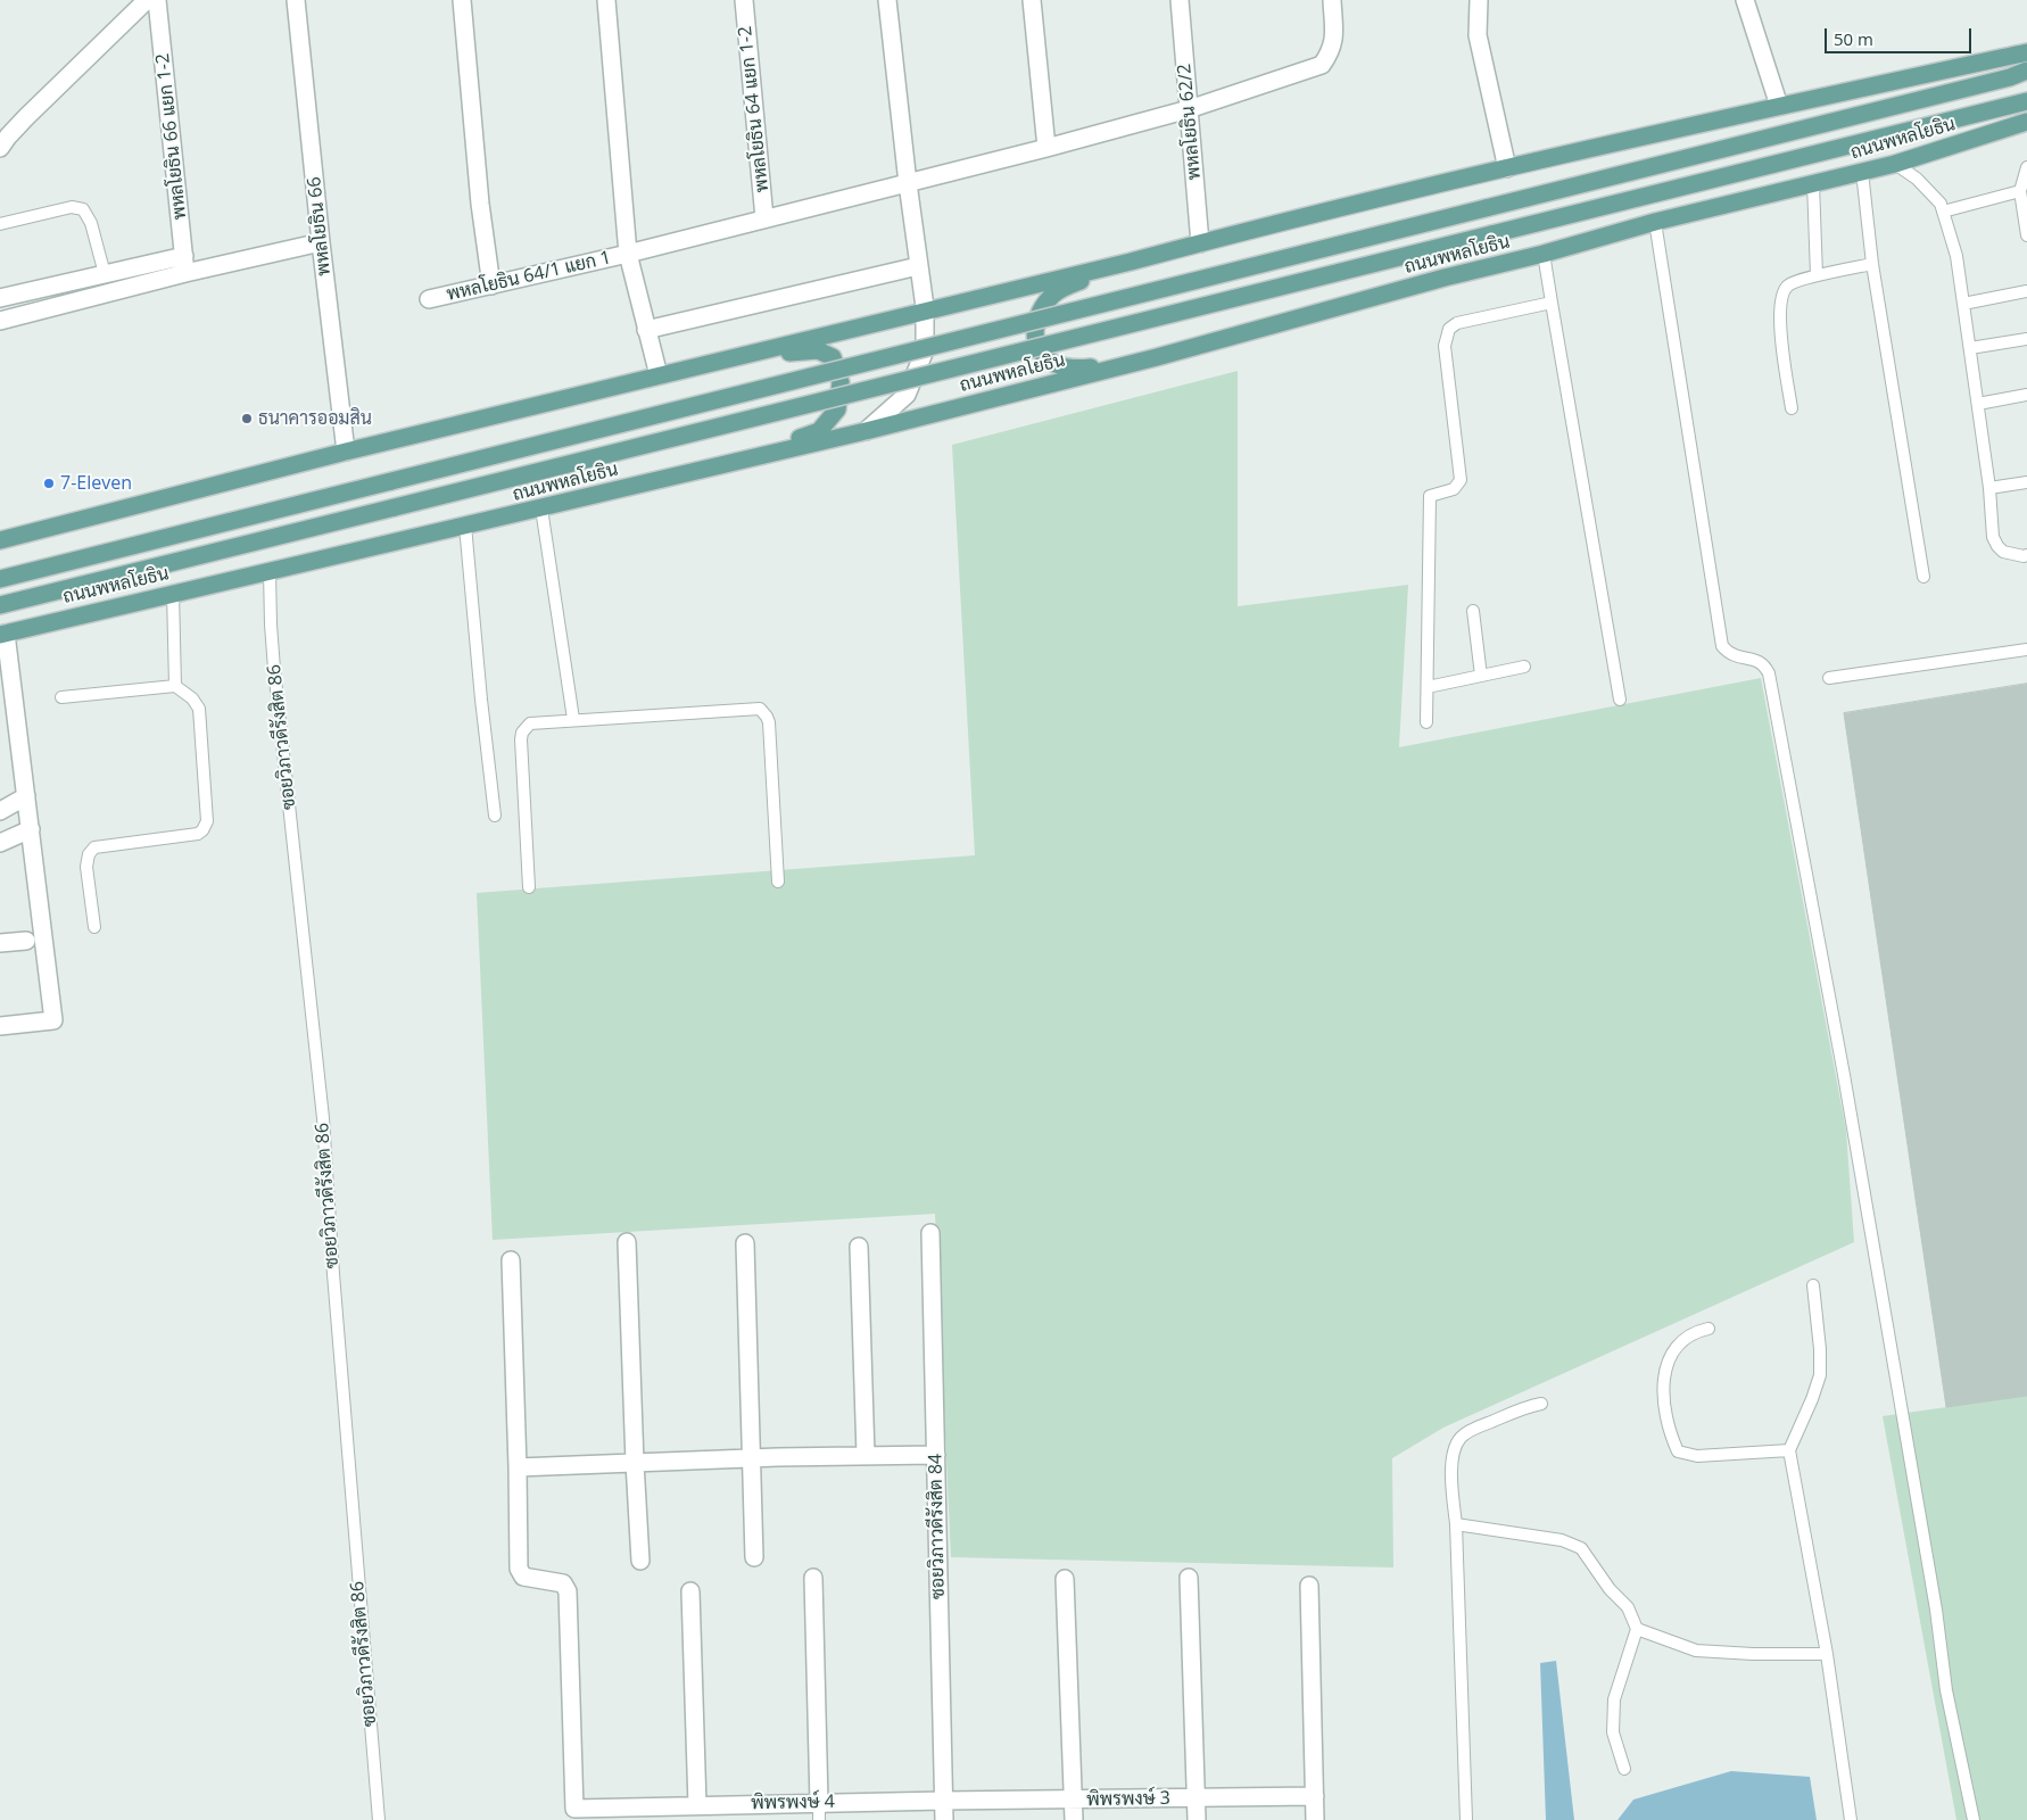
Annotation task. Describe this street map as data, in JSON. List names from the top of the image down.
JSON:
{
  "streets": {
    "main road": ["ถนนพหลโยธิน"],
    "street": [
      "พหลโยธิน 64 แยก 1-2",
      "พหลโยธิน 62/2",
      "พหลโยธิน 66 แยก 1-2",
      "พหลโยธิน 66",
      "พหลโยธิน 64/1 แยก 1",
      "ซอยวิภาวดีรังสิต 84",
      "พิพรพงษ์ 3",
      "พิพรพงษ์ 4"
    ],
    "lane": ["ซอยวิภาวดีรังสิต 86"]
  },
  "crossings": [
    ["พหลโยธิน 64 แยก 1-2", "พหลโยธิน 64/1 แยก 1"],
    ["พหลโยธิน 62/2", "พหลโยธิน 64/1 แยก 1"],
    ["ถนนพหลโยธิน", "ซอยวิภาวดีรังสิต 86"],
    ["ซอยวิภาวดีรังสิต 84", "พิพรพงษ์ 3"],
    ["ซอยวิภาวดีรังสิต 84", "พิพรพงษ์ 4"],
    ["พิพรพงษ์ 3", "พิพรพงษ์ 4"]
  ],
  "places": ["ธนาคารออมสิน", "7-Eleven"],
  "scale_bar": "50 m"
}
